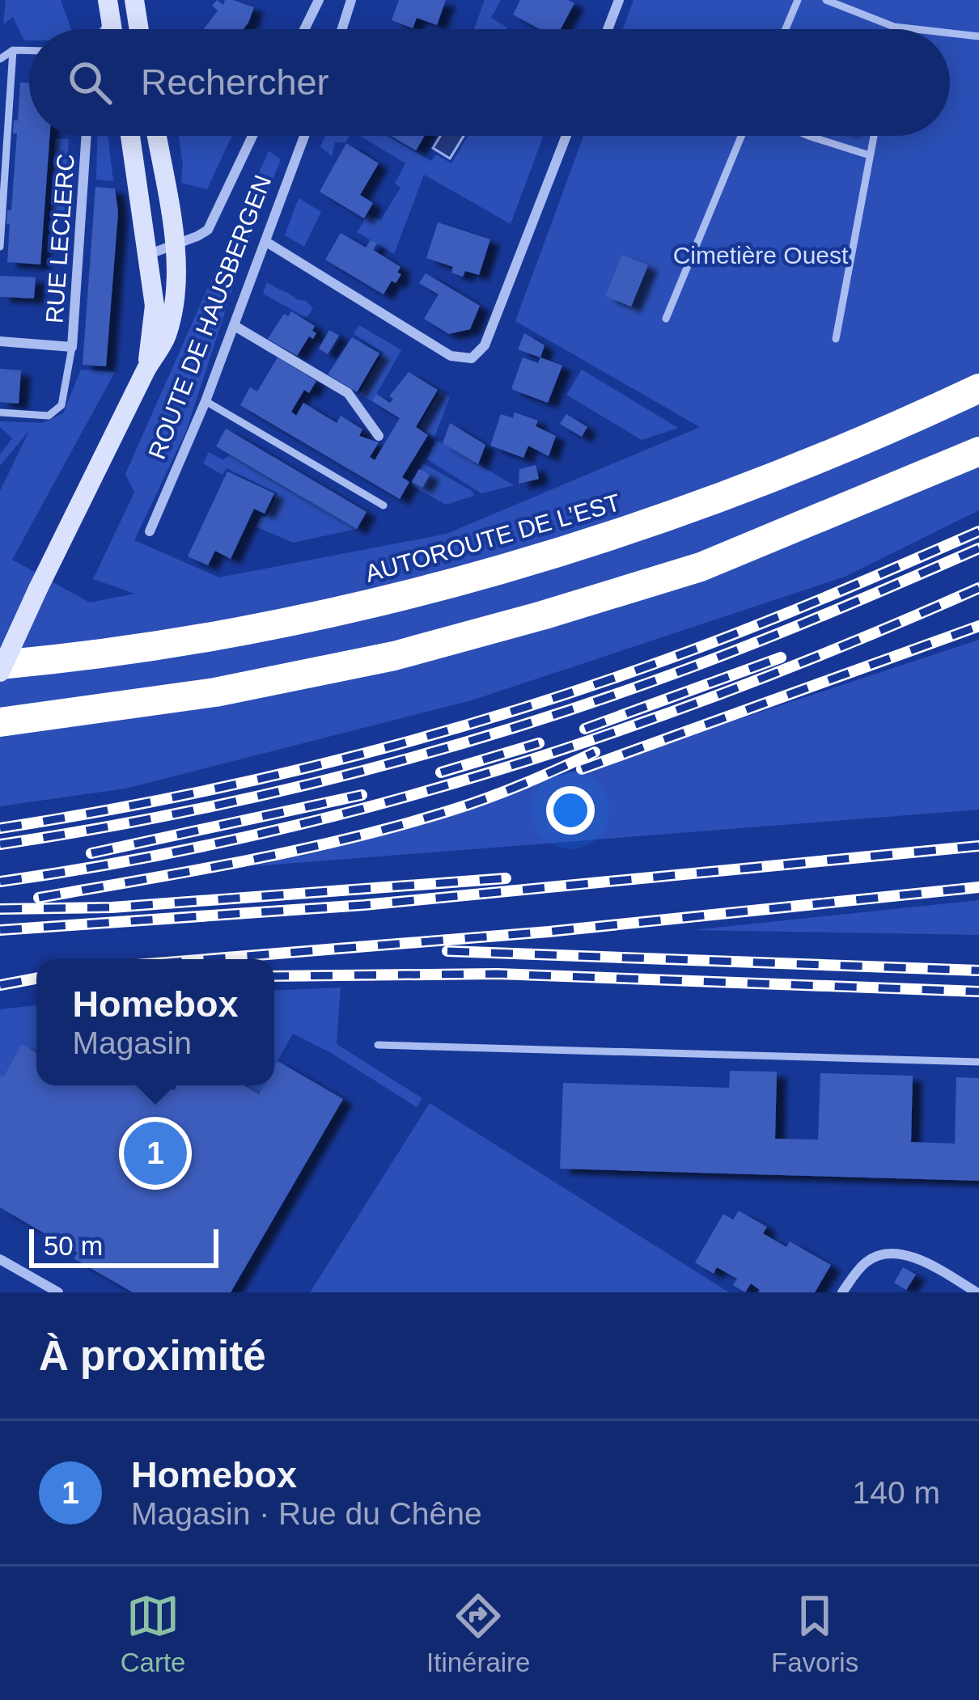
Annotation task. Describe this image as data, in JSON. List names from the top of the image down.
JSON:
{
  "streets": {
    "highway": ["AUTOROUTE DE L’EST"],
    "street": ["RUE LECLERC", "ROUTE DE HAUSBERGEN"]
  },
  "crossings": [
    ["ROUTE DE HAUSBERGEN", "AUTOROUTE DE L’EST"]
  ],
  "parks": ["Cimetière Ouest"],
  "scale_bar": "50 m",
  "page": {
    "search": "Rechercher",
    "popup": ["Homebox", "Magasin"],
    "pins": "1",
    "scale": "50 m",
    "heading": "À proximité",
    "list": [
      {
        "mark": "1",
        "name": "Homebox",
        "note": "Magasin · Rue du Chêne",
        "value": "140 m"
      }
    ],
    "nav": ["Carte", "Itinéraire", "Favoris"]
  }
}
